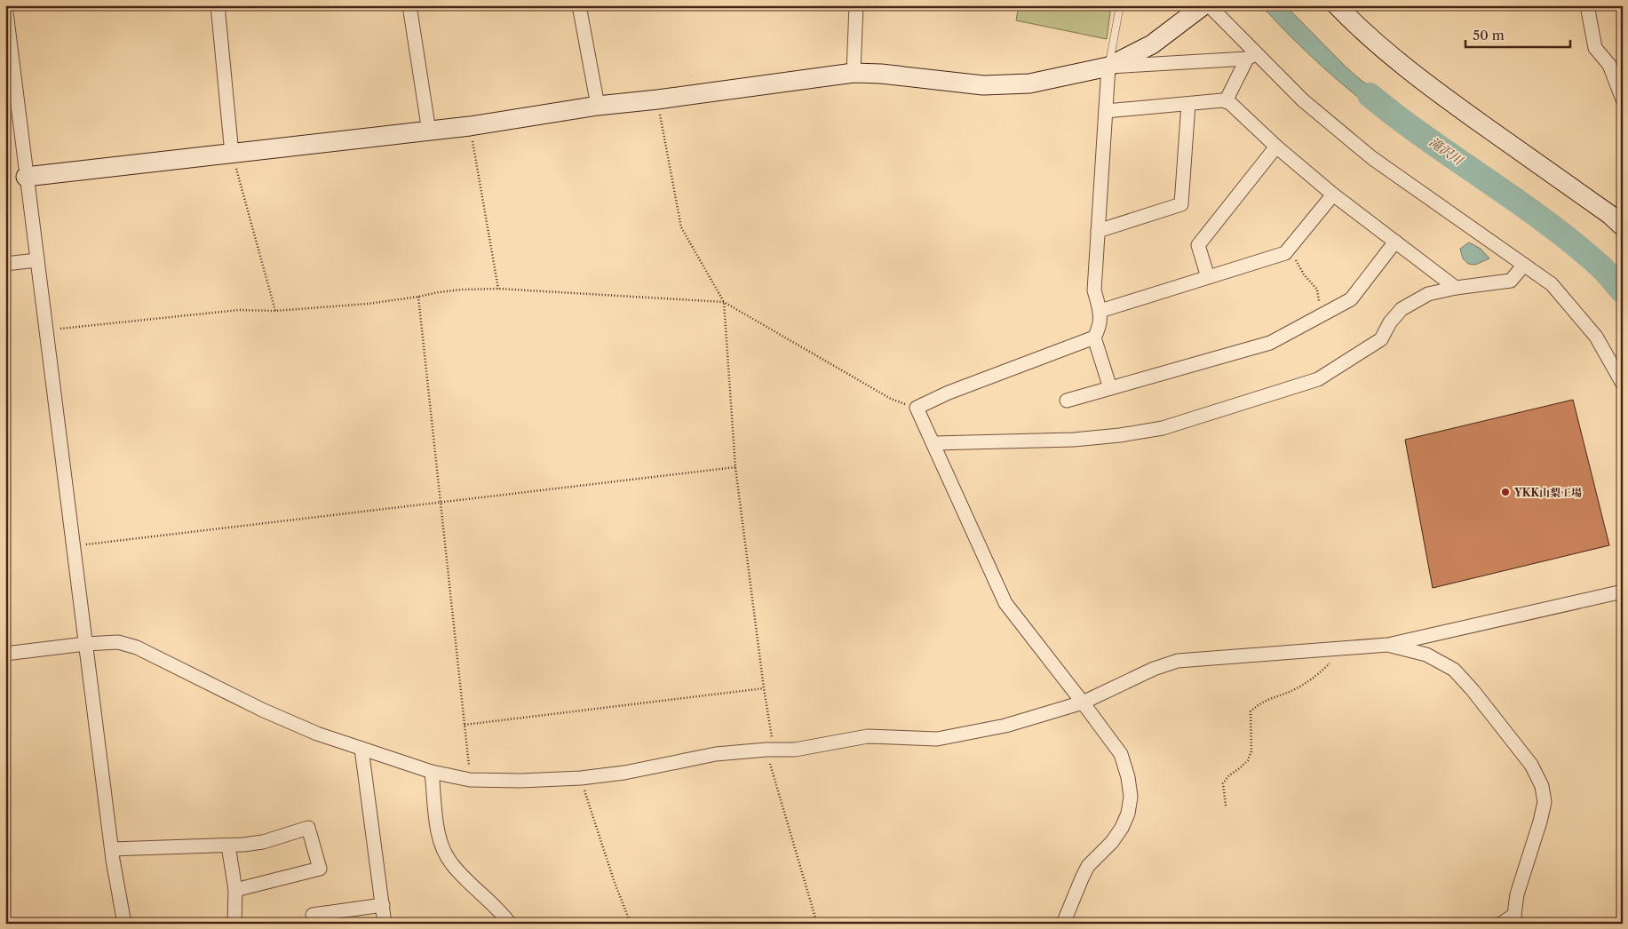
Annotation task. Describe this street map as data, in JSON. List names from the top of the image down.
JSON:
{
  "water": ["滝沢川"],
  "places": ["YKK山梨工場"],
  "scale_bar": "50 m"
}
